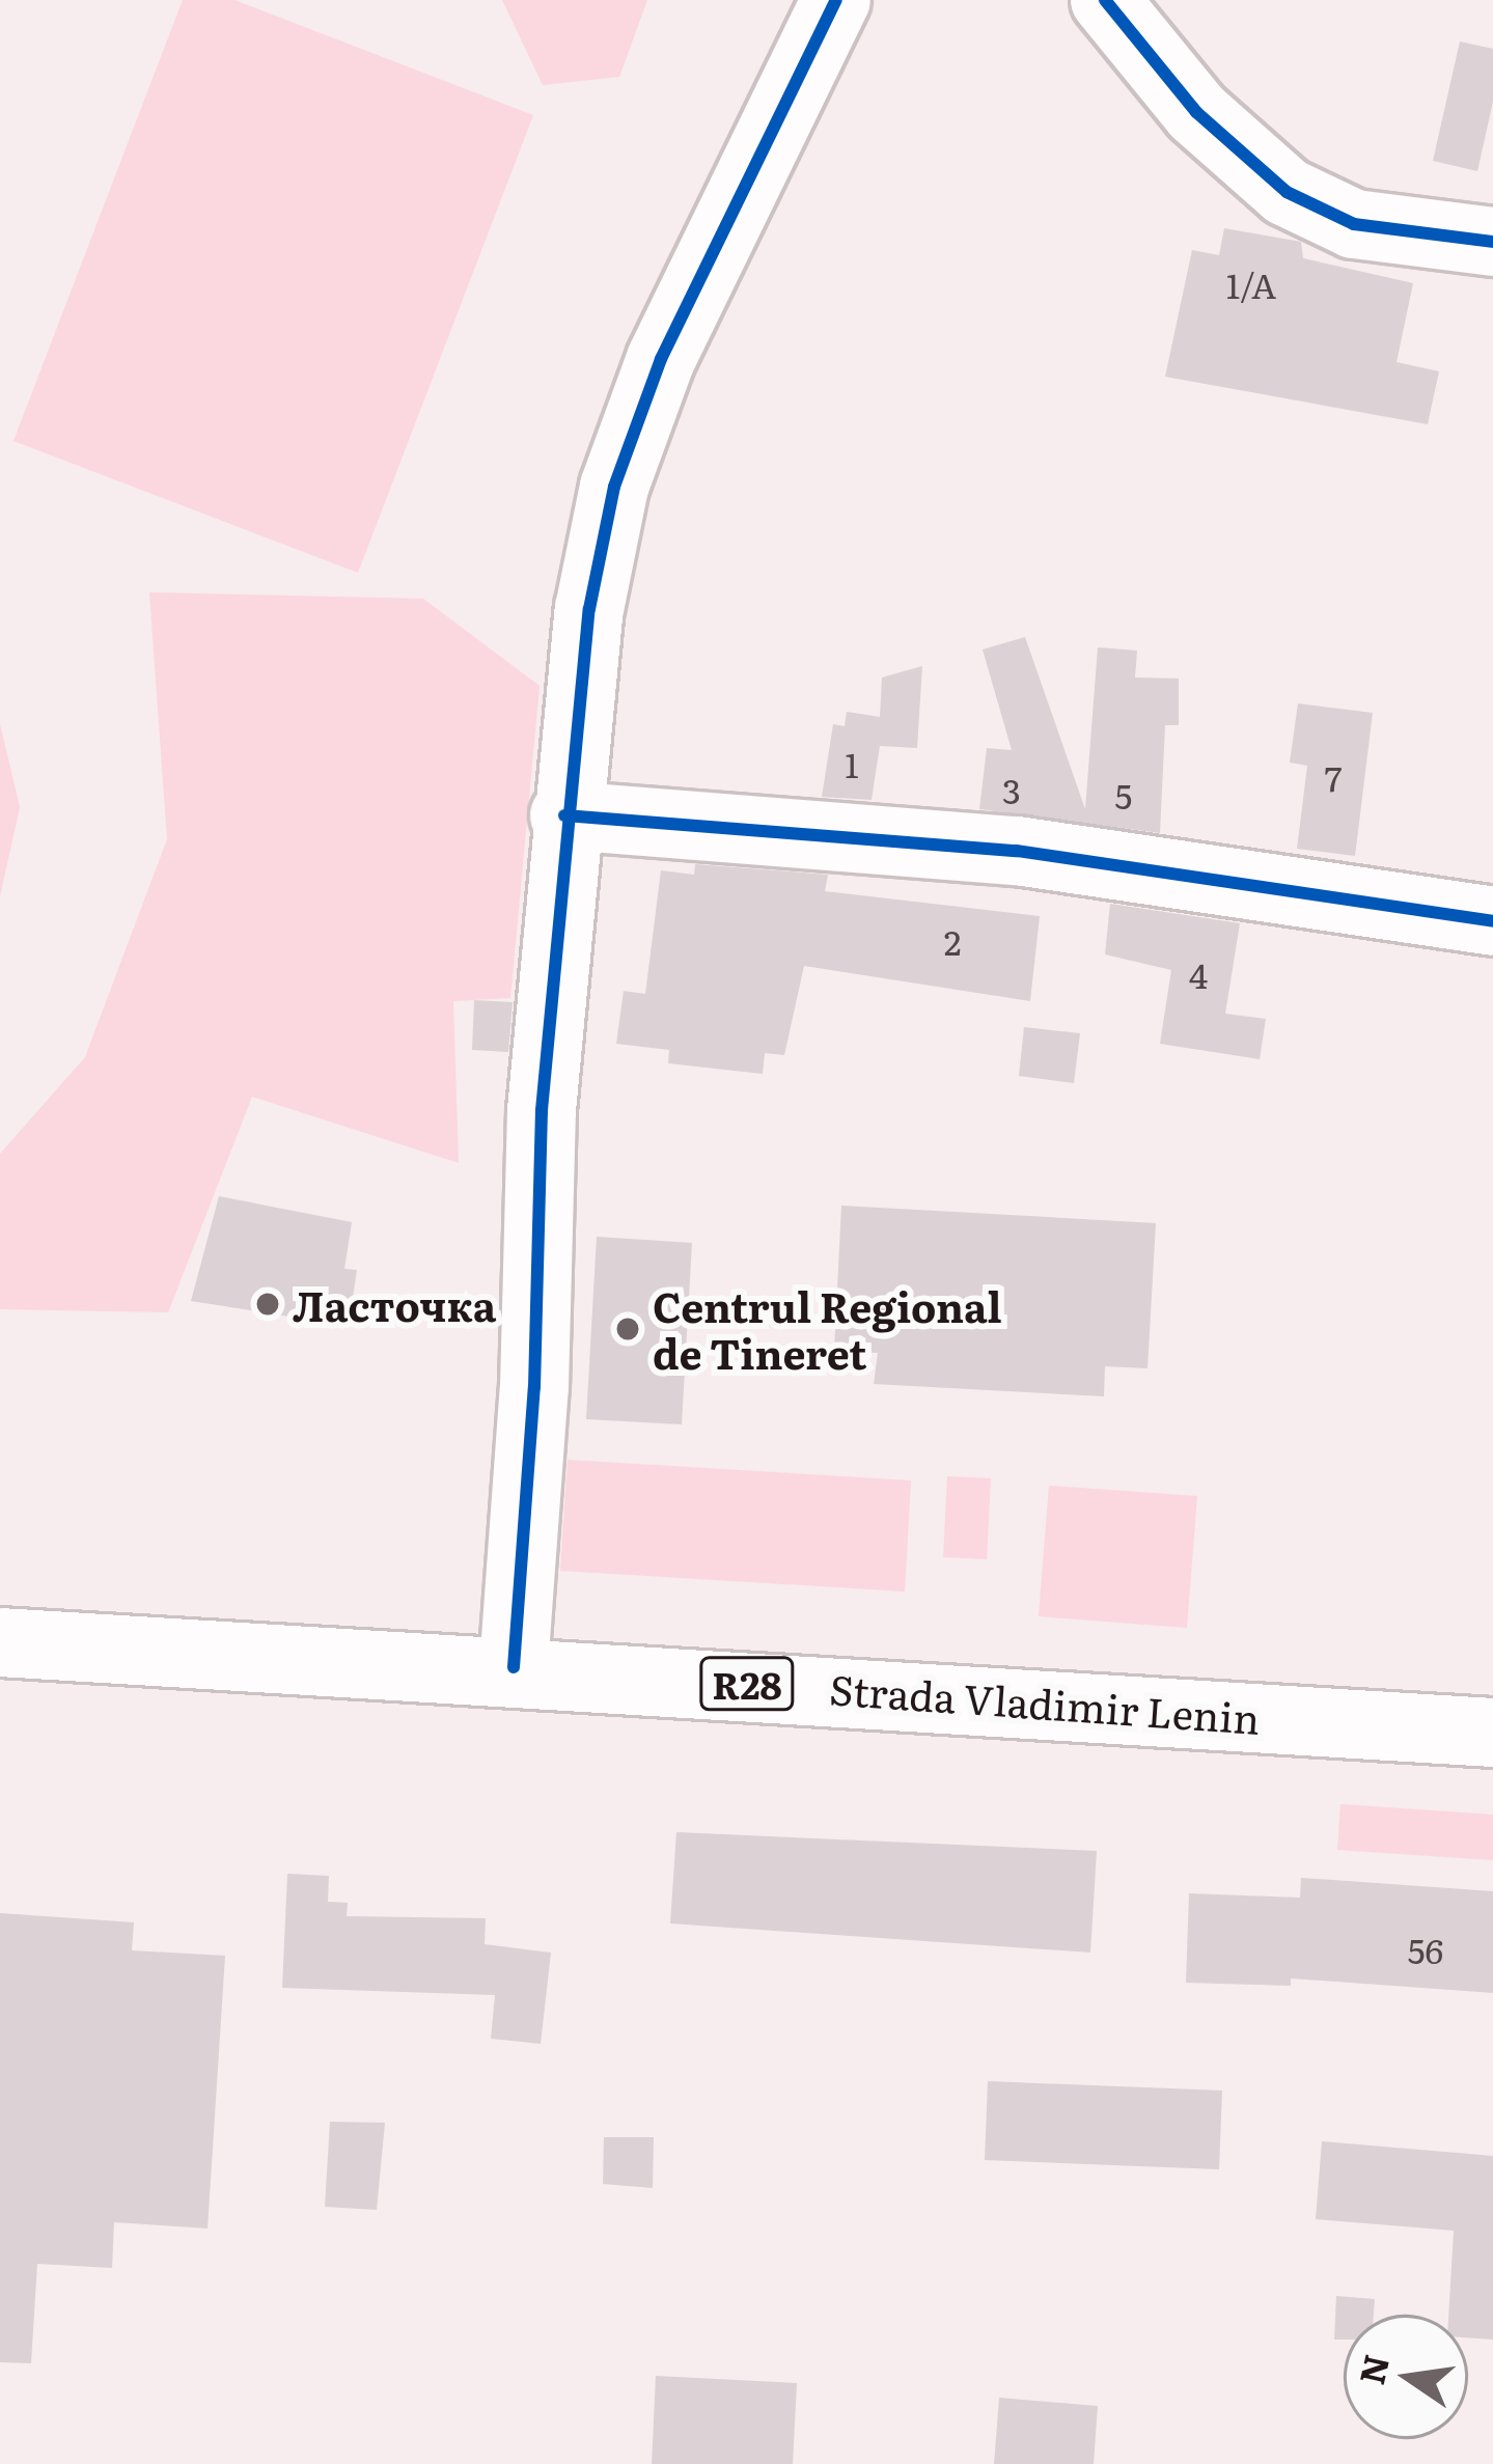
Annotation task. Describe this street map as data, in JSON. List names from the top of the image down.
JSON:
{
  "streets": {
    "street": ["R28", "Strada Vladimir Lenin"]
  },
  "places": ["Ласточка", "Centrul Regional de Tineret"],
  "house_numbers": [
    "1/A",
    "1",
    "7",
    "3",
    "5",
    "2",
    "4",
    "56"
  ],
  "north": "left"
}
